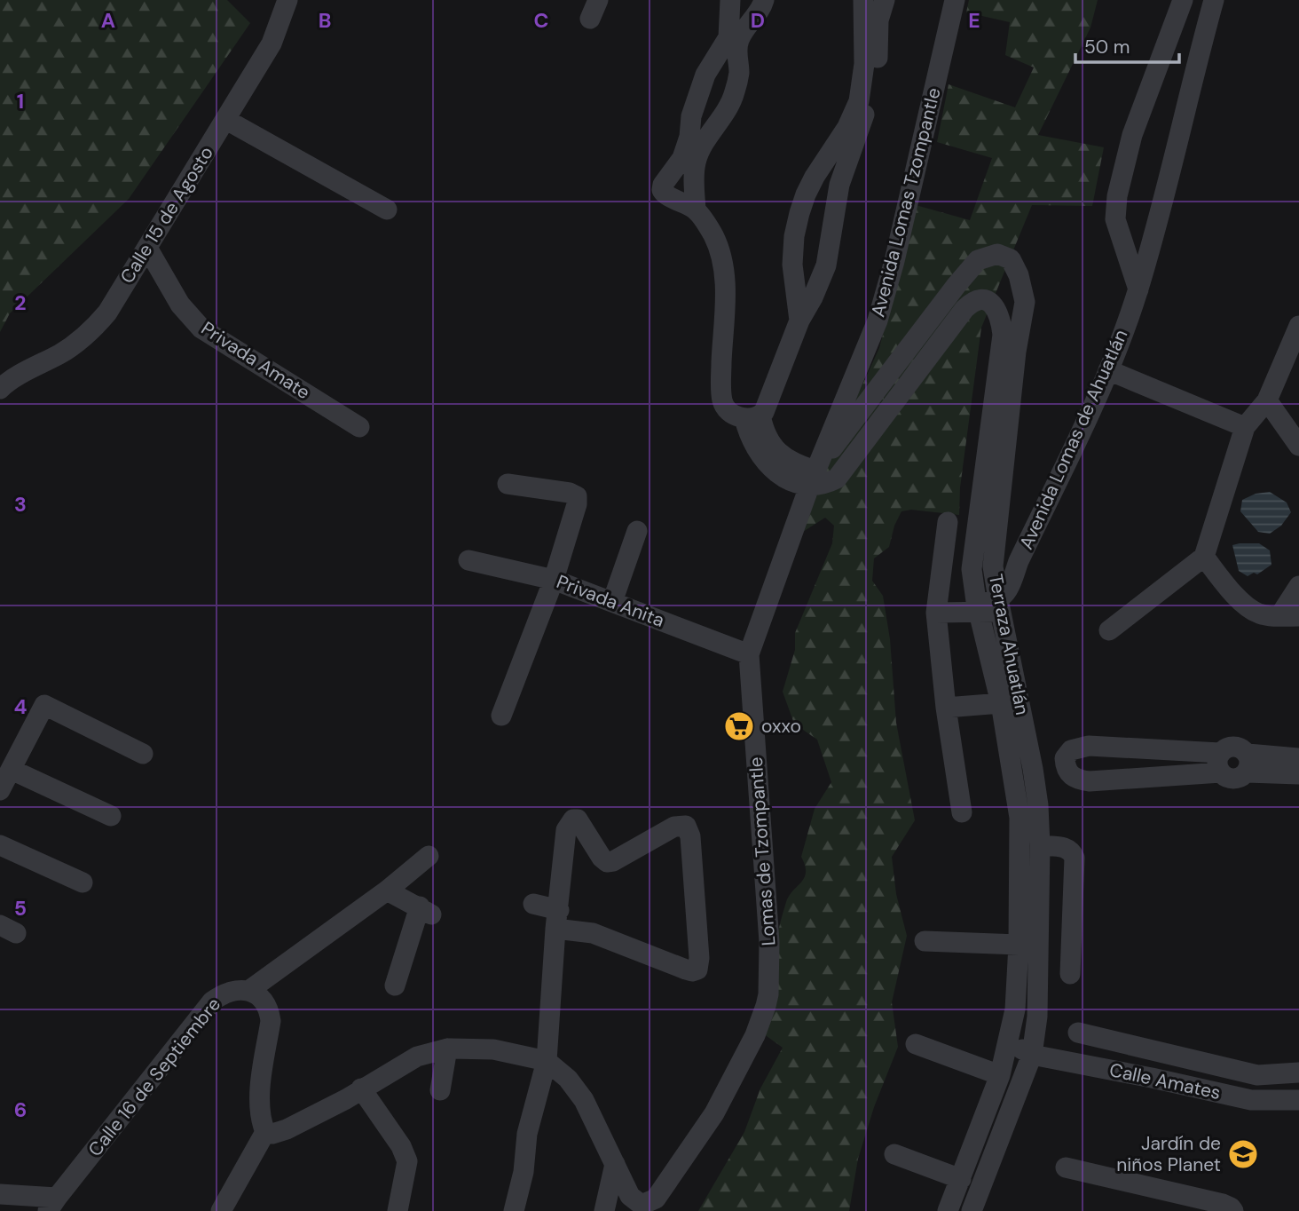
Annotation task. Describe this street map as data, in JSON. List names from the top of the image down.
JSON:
{
  "streets": {
    "street": [
      "Avenida Lomas Tzompantle",
      "Calle 15 de Agosto",
      "Privada Amate",
      "Avenida Lomas de Ahuatlán",
      "Privada Anita",
      "Terraza Ahuatlán",
      "Lomas de Tzompantle",
      "Calle 16 de Septiembre",
      "Calle Amates"
    ]
  },
  "crossings": [
    ["Avenida Lomas Tzompantle", "Terraza Ahuatlán"],
    ["Avenida Lomas Tzompantle", "Lomas de Tzompantle"],
    ["Calle 15 de Agosto", "Privada Amate"],
    ["Avenida Lomas de Ahuatlán", "Terraza Ahuatlán"],
    ["Privada Anita", "Lomas de Tzompantle"],
    ["Terraza Ahuatlán", "Lomas de Tzompantle"],
    ["Terraza Ahuatlán", "Calle Amates"]
  ],
  "places": {
    "supermarket": ["oxxo"],
    "school or university": ["Jardín de niños Planet"]
  },
  "scale_bar": "50 m",
  "grid": {
    "columns": [
      "A",
      "B",
      "C",
      "D",
      "E"
    ],
    "rows": [
      "1",
      "2",
      "3",
      "4",
      "5",
      "6"
    ]
  }
}
